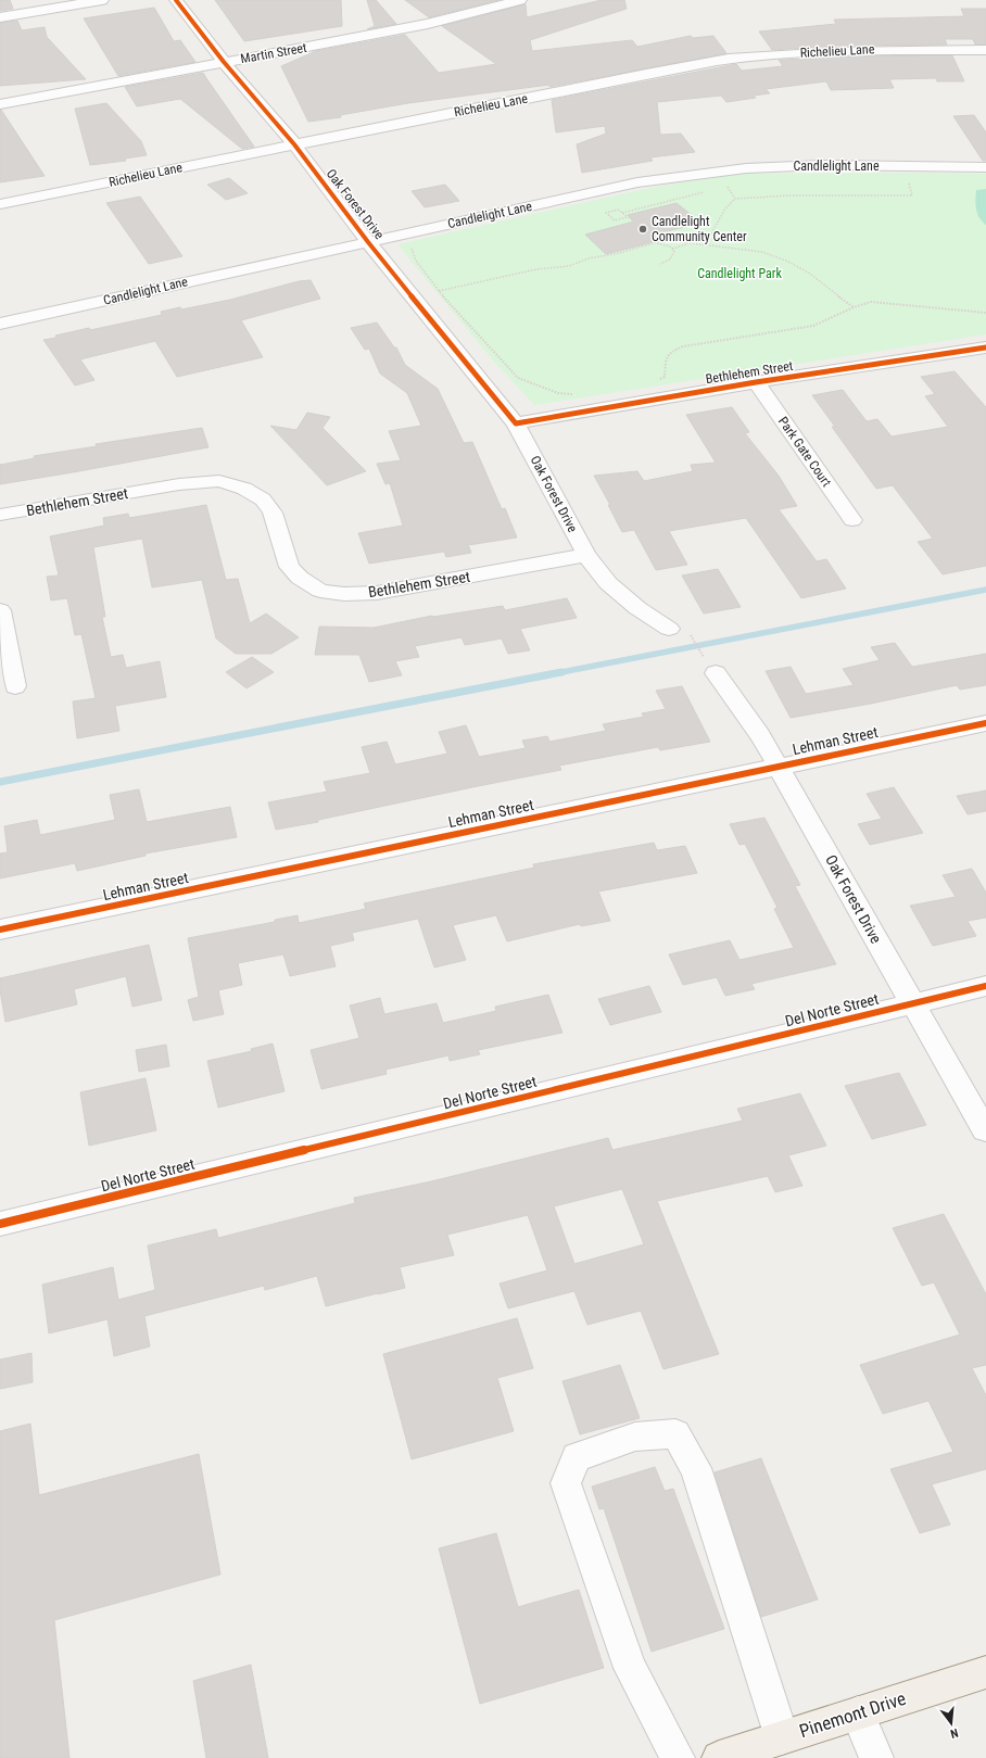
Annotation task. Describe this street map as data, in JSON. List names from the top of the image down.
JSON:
{
  "streets": {
    "main road": ["Pinemont Drive"],
    "street": [
      "Richelieu Lane",
      "Martin Street",
      "Candlelight Lane",
      "Oak Forest Drive",
      "Bethlehem Street",
      "Park Gate Court",
      "Lehman Street",
      "Del Norte Street"
    ]
  },
  "crossings": [
    ["Richelieu Lane", "Oak Forest Drive"],
    ["Martin Street", "Oak Forest Drive"],
    ["Candlelight Lane", "Oak Forest Drive"],
    ["Oak Forest Drive", "Bethlehem Street"],
    ["Oak Forest Drive", "Lehman Street"],
    ["Oak Forest Drive", "Del Norte Street"],
    ["Bethlehem Street", "Park Gate Court"]
  ],
  "parks": ["Candlelight Park"],
  "places": ["Candlelight Community Center"],
  "north": "bottom"
}
